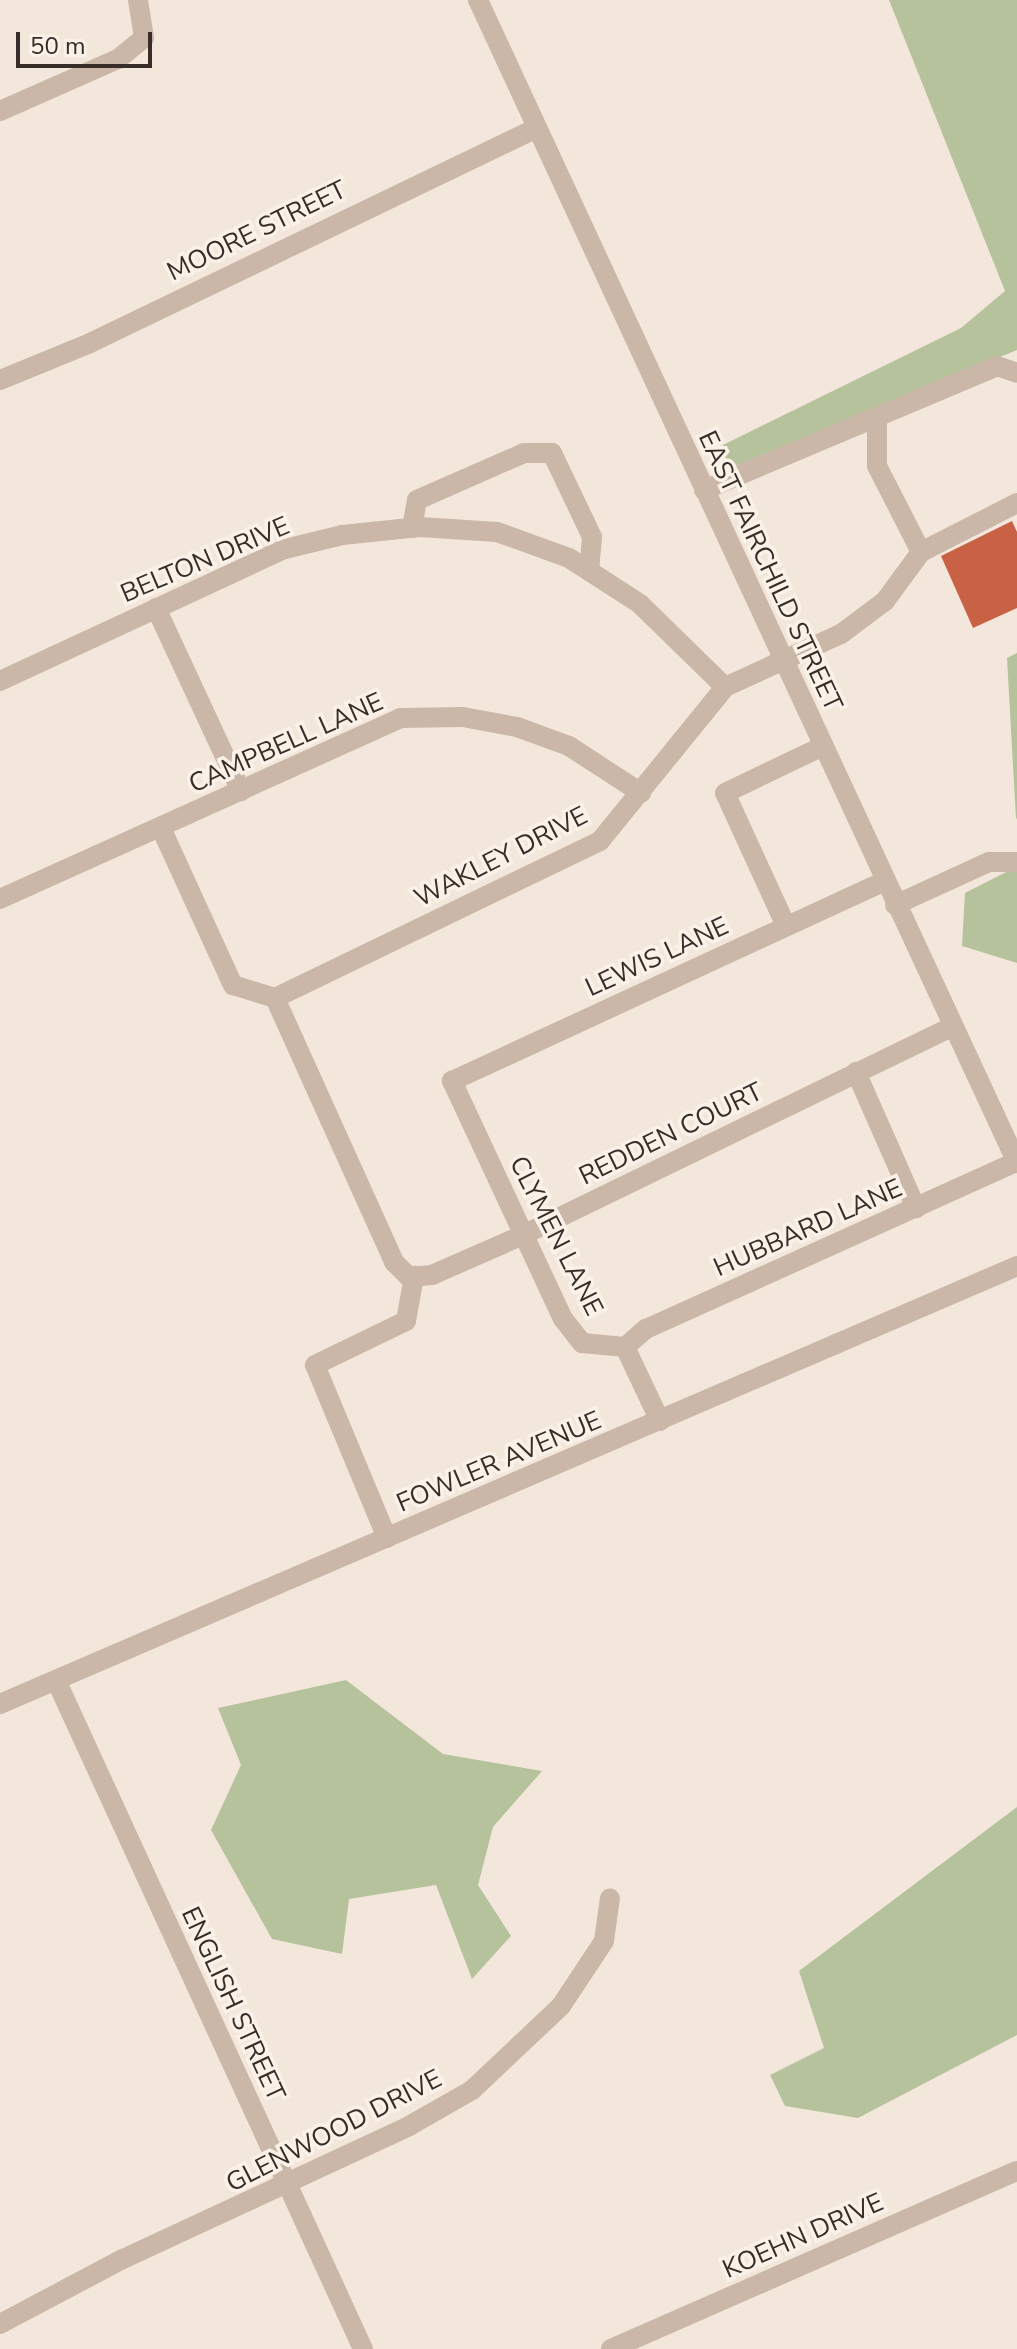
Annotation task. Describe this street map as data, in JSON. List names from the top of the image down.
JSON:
{
  "streets": {
    "street": [
      "MOORE STREET",
      "BELTON DRIVE",
      "EAST FAIRCHILD STREET",
      "CAMPBELL LANE",
      "WAKLEY DRIVE",
      "LEWIS LANE",
      "REDDEN COURT",
      "HUBBARD LANE",
      "CLYMEN LANE",
      "FOWLER AVENUE",
      "ENGLISH STREET",
      "GLENWOOD DRIVE",
      "KOEHN DRIVE"
    ]
  },
  "crossings": [
    ["MOORE STREET", "EAST FAIRCHILD STREET"],
    ["BELTON DRIVE", "WAKLEY DRIVE"],
    ["EAST FAIRCHILD STREET", "WAKLEY DRIVE"],
    ["EAST FAIRCHILD STREET", "LEWIS LANE"],
    ["EAST FAIRCHILD STREET", "REDDEN COURT"],
    ["EAST FAIRCHILD STREET", "HUBBARD LANE"],
    ["CAMPBELL LANE", "WAKLEY DRIVE"],
    ["LEWIS LANE", "CLYMEN LANE"],
    ["REDDEN COURT", "CLYMEN LANE"],
    ["HUBBARD LANE", "CLYMEN LANE"],
    ["FOWLER AVENUE", "ENGLISH STREET"],
    ["ENGLISH STREET", "GLENWOOD DRIVE"]
  ],
  "scale_bar": "50 m"
}
